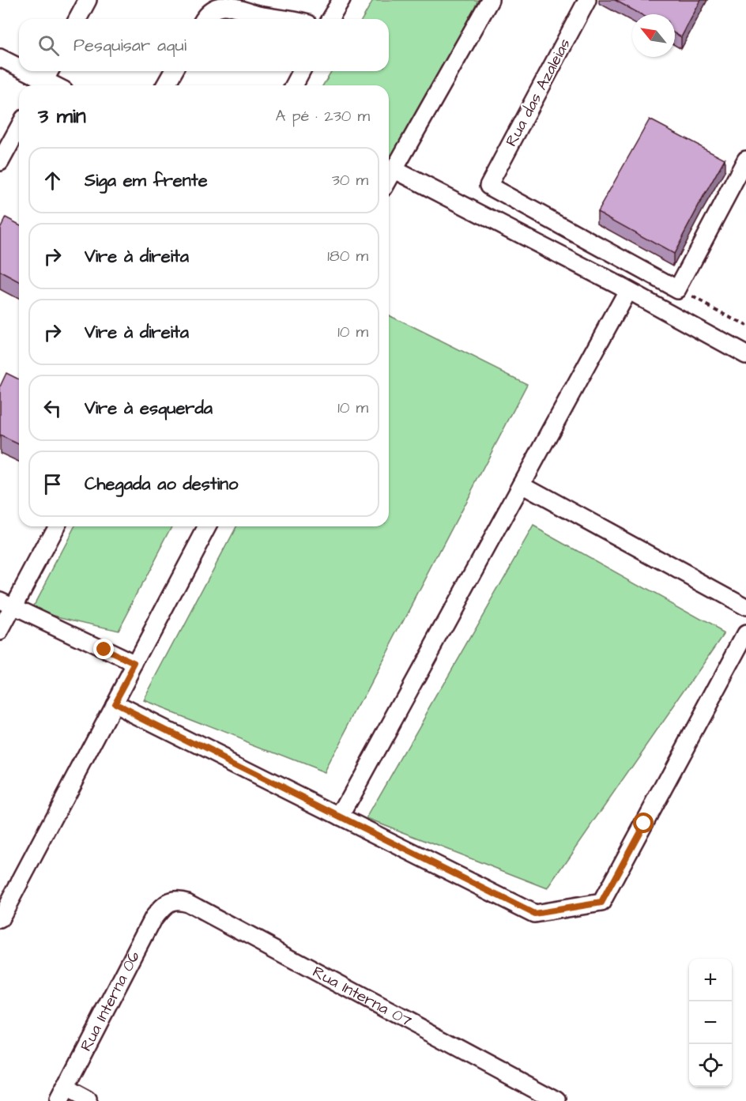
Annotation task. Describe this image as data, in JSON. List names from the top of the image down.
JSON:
{
  "streets": {
    "street": ["Rua das Azaleias", "Rua Interna 07", "Rua Interna 06"]
  },
  "crossings": [
    ["Rua Interna 07", "Rua Interna 06"]
  ],
  "north": "top left",
  "page": {
    "search": "Pesquisar aqui",
    "heading": ["3 min", "A pé · 230 m"],
    "list": [
      ["Siga em frente", "30 m"],
      ["Vire à direita", "180 m"],
      ["Vire à direita", "10 m"],
      ["Vire à esquerda", "10 m"],
      "Chegada ao destino"
    ],
    "map_buttons": ["+", "−"]
  }
}
